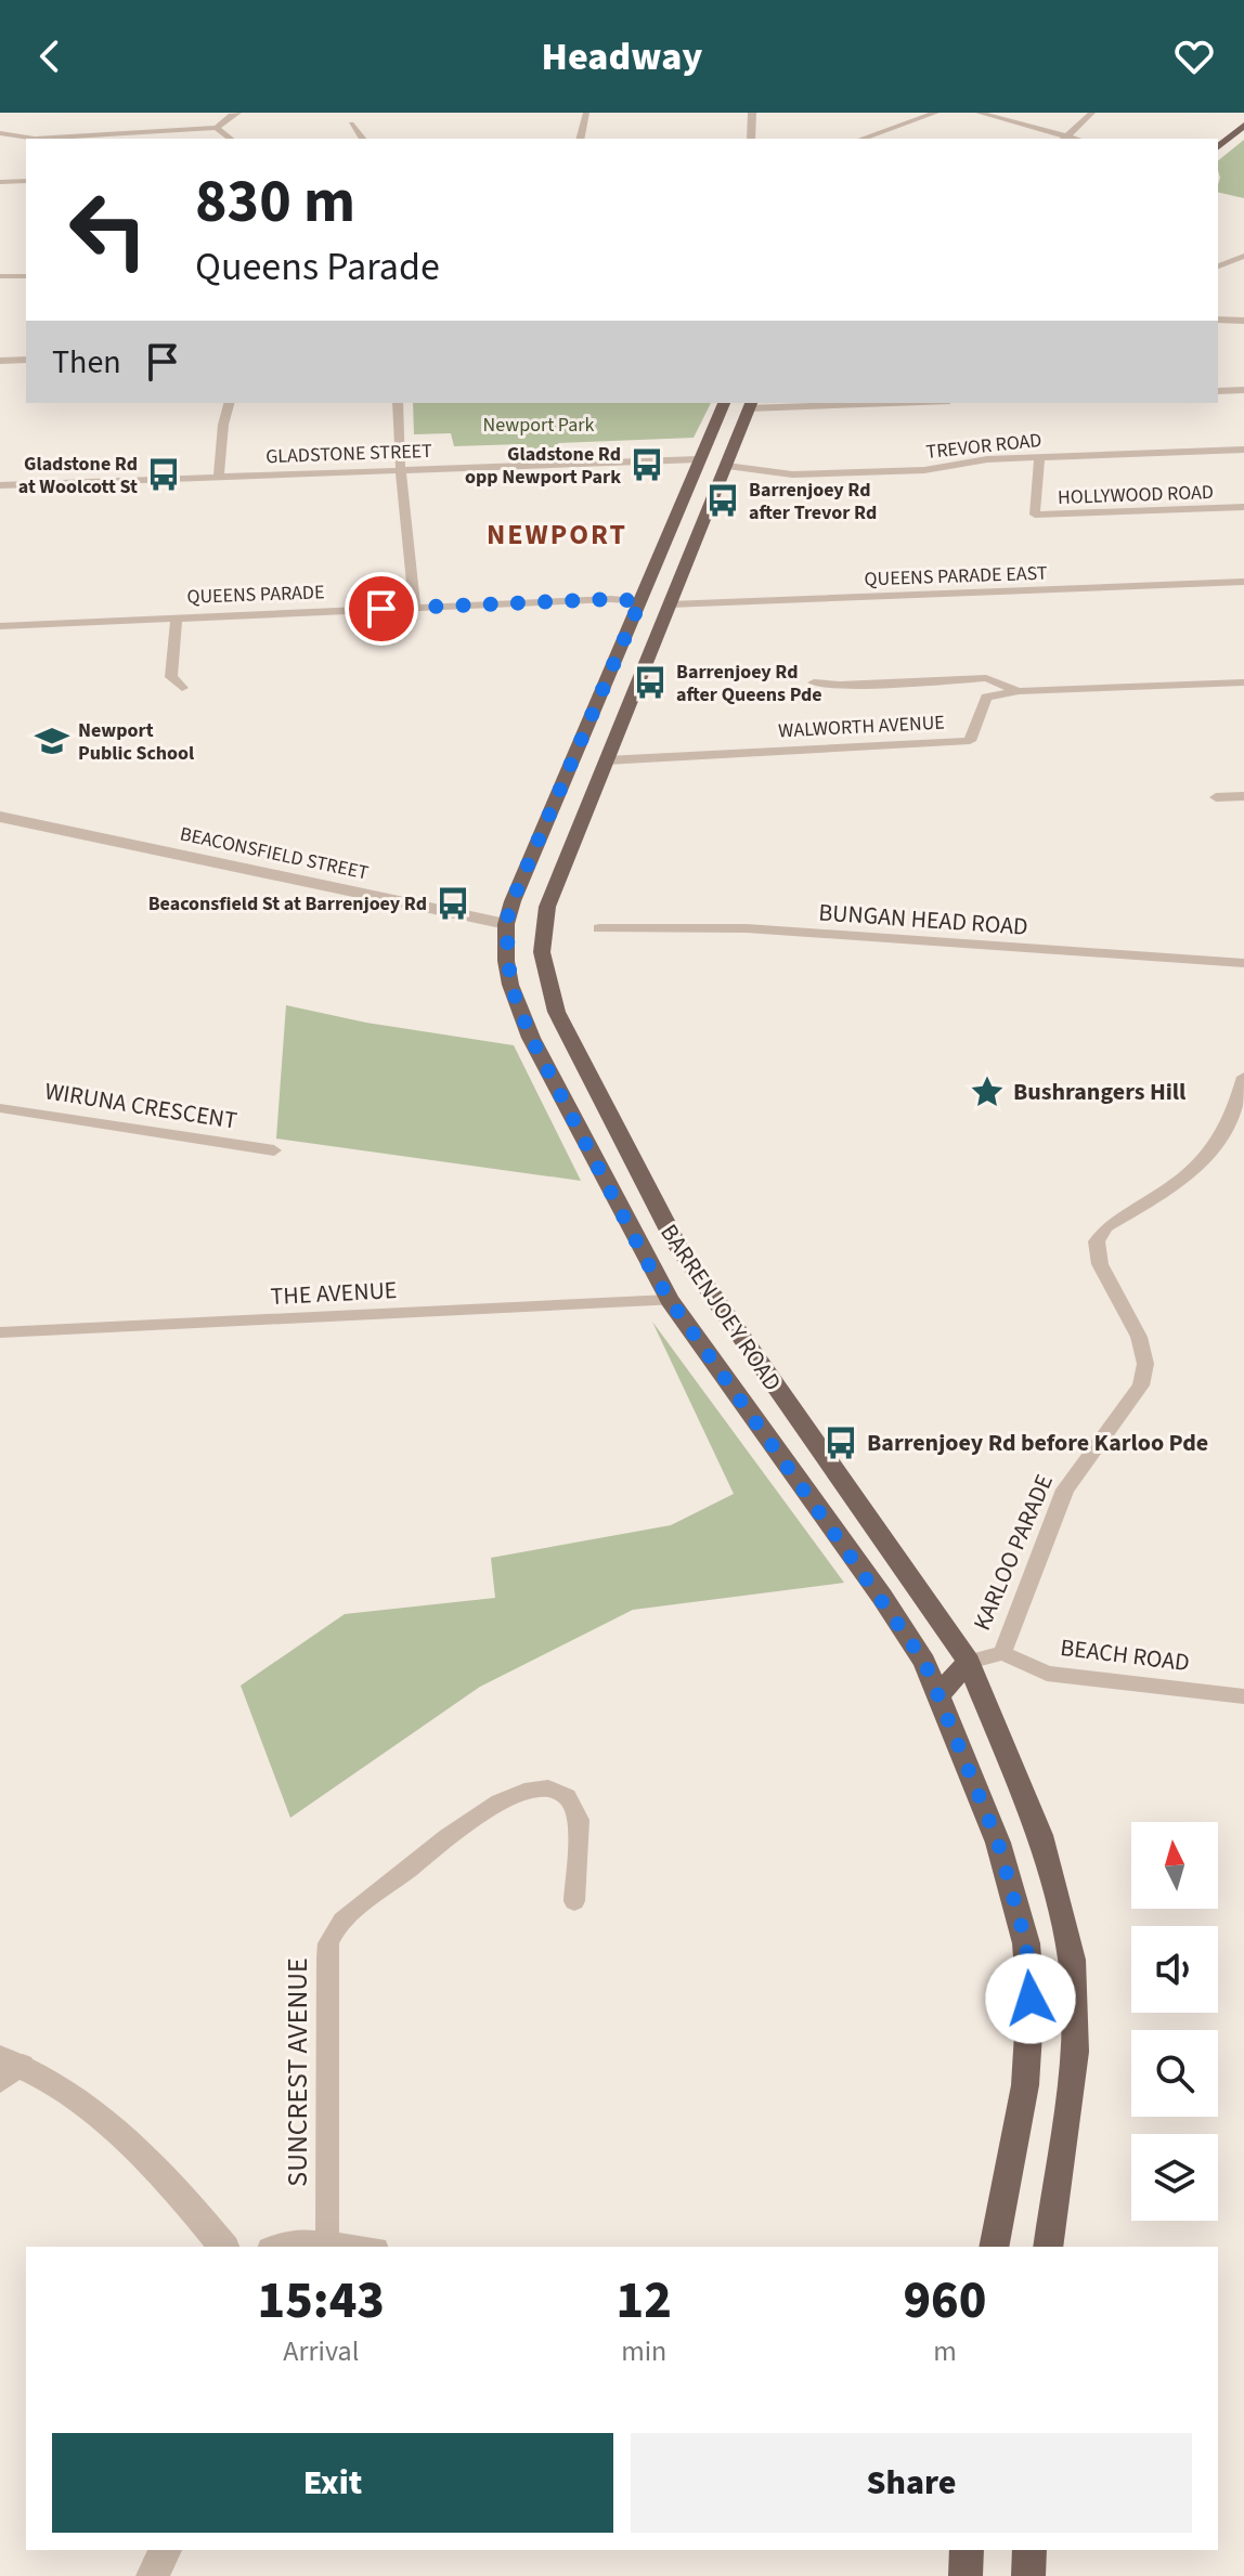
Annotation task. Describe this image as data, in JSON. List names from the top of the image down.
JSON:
{
  "streets": {
    "main road": [
      "QUEENS PARADE",
      "BEACONSFIELD STREET",
      "BARRENJOEY ROAD",
      "KARLOO PARADE"
    ],
    "street": [
      "TREVOR ROAD",
      "GLADSTONE STREET",
      "HOLLYWOOD ROAD",
      "QUEENS PARADE EAST",
      "WALWORTH AVENUE",
      "BUNGAN HEAD ROAD",
      "WIRUNA CRESCENT",
      "THE AVENUE",
      "BEACH ROAD",
      "SUNCREST AVENUE"
    ]
  },
  "crossings": [
    ["TREVOR ROAD", "HOLLYWOOD ROAD"],
    ["TREVOR ROAD", "BARRENJOEY ROAD"],
    ["GLADSTONE STREET", "BARRENJOEY ROAD"],
    ["QUEENS PARADE EAST", "QUEENS PARADE"],
    ["QUEENS PARADE EAST", "BARRENJOEY ROAD"],
    ["QUEENS PARADE", "BARRENJOEY ROAD"],
    ["WALWORTH AVENUE", "BARRENJOEY ROAD"],
    ["BEACONSFIELD STREET", "BARRENJOEY ROAD"],
    ["THE AVENUE", "BARRENJOEY ROAD"],
    ["BARRENJOEY ROAD", "KARLOO PARADE"],
    ["KARLOO PARADE", "BEACH ROAD"]
  ],
  "districts": ["NEWPORT"],
  "parks": ["Newport Park"],
  "places": {
    "bus stop": [
      "Gladstone Rd opp Newport Park",
      "Gladstone Rd at Woolcott St",
      "Barrenjoey Rd after Trevor Rd",
      "Barrenjoey Rd after Queens Pde",
      "Beaconsfield St at Barrenjoey Rd",
      "Barrenjoey Rd before Karloo Pde"
    ],
    "school or university": ["Newport Public School"],
    "place": ["Bushrangers Hill"]
  },
  "north": "top",
  "page": {
    "header": "Headway",
    "turn": ["830 m", "Queens Parade"],
    "then": "Then",
    "eta": [
      "15:43",
      "Arrival",
      "12",
      "min",
      "960",
      "m"
    ],
    "buttons": ["Exit", "Share"]
  }
}
